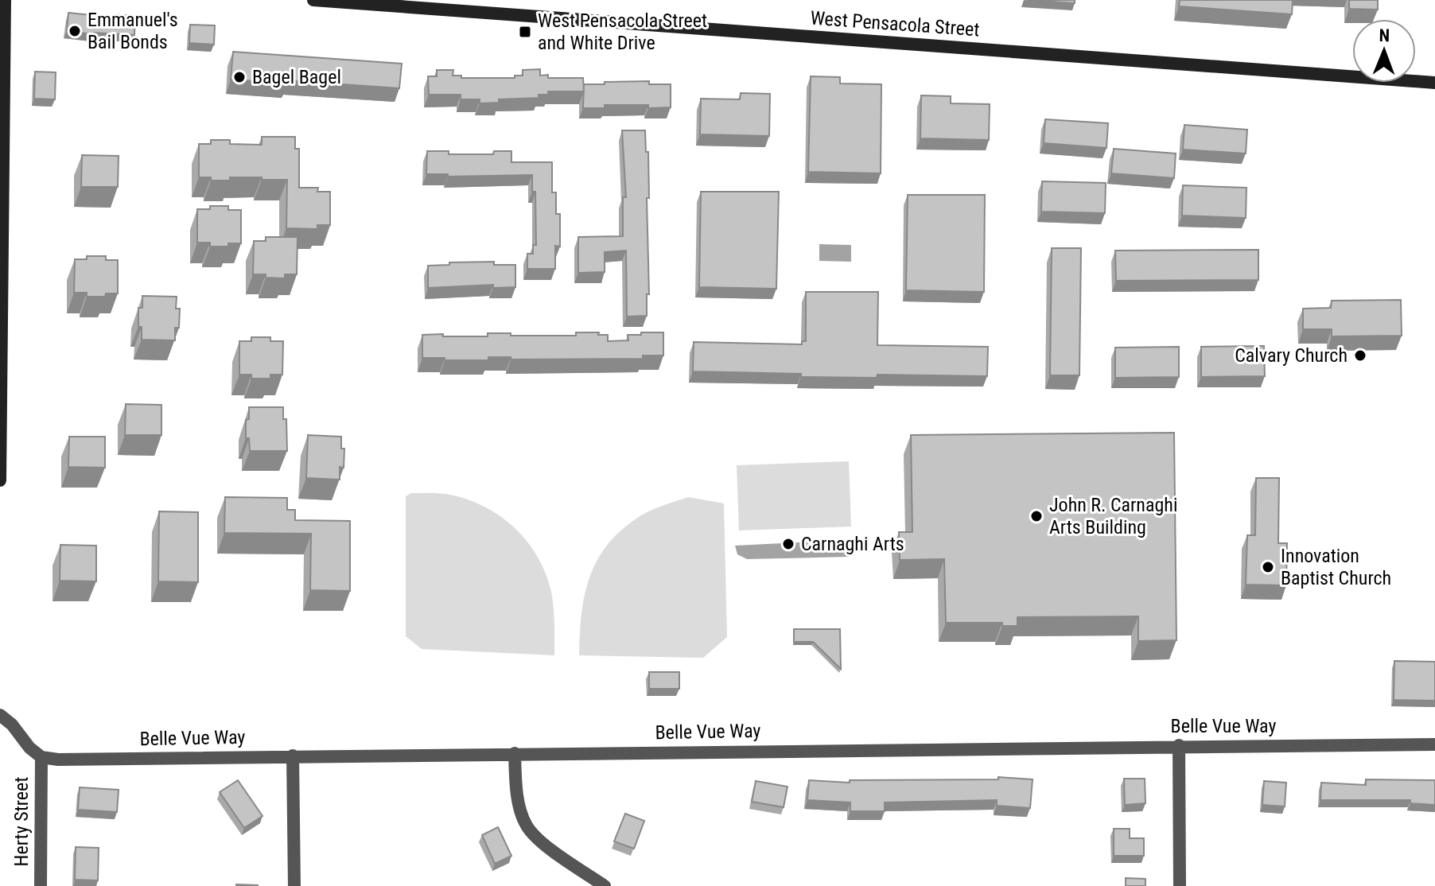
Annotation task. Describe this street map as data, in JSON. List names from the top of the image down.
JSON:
{
  "streets": {
    "main road": ["West Pensacola Street"],
    "street": ["Belle Vue Way", "Herty Street"]
  },
  "crossings": [
    ["Belle Vue Way", "Herty Street"]
  ],
  "places": {
    "other": [
      "Emmanuel's Bail Bonds",
      "Bagel Bagel",
      "Calvary Church",
      "John R. Carnaghi Arts Building",
      "Carnaghi Arts",
      "Innovation Baptist Church"
    ],
    "transit": ["West Pensacola Street and White Drive"]
  },
  "north": "top"
}
